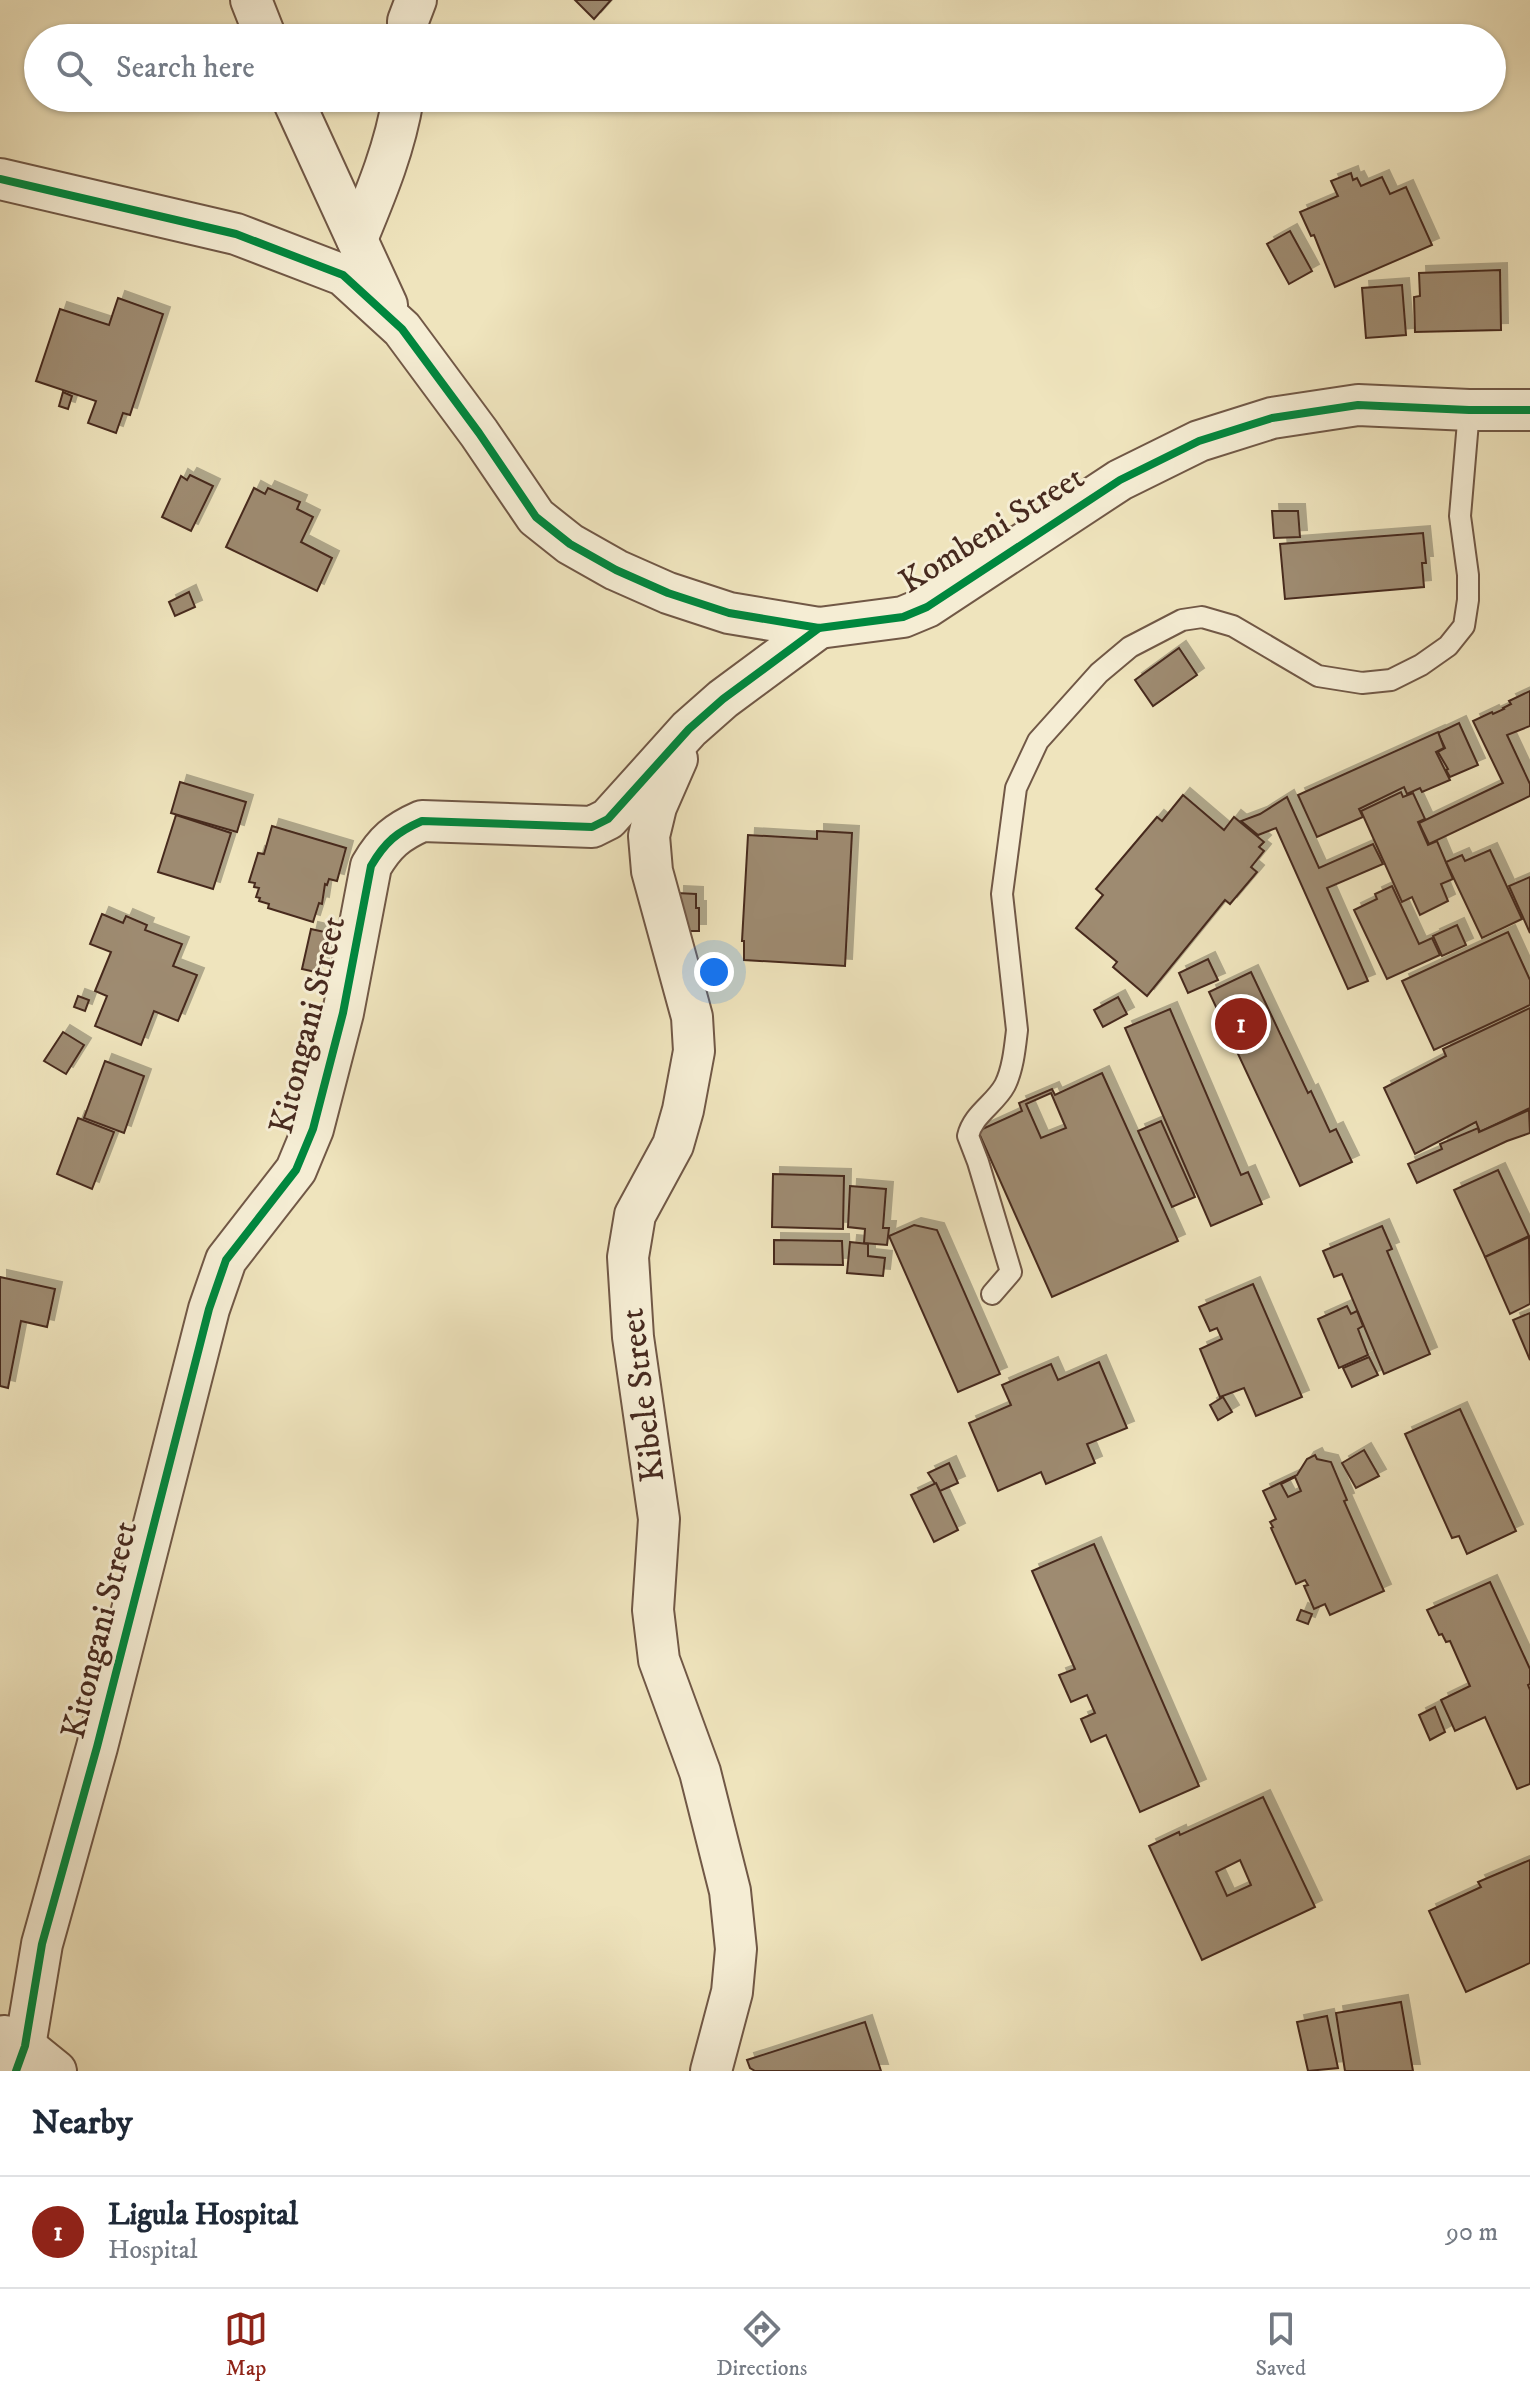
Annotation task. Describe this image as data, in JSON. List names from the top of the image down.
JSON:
{
  "streets": {
    "street": ["Kombeni Street", "Kitongani Street", "Kibele Street"]
  },
  "crossings": [
    ["Kombeni Street", "Kitongani Street"],
    ["Kitongani Street", "Kibele Street"]
  ],
  "page": {
    "search": "Search here",
    "pins": "1",
    "heading": "Nearby",
    "list": [
      {
        "mark": "1",
        "name": "Ligula Hospital",
        "note": "Hospital",
        "value": "90 m"
      }
    ],
    "nav": ["Map", "Directions", "Saved"]
  }
}
